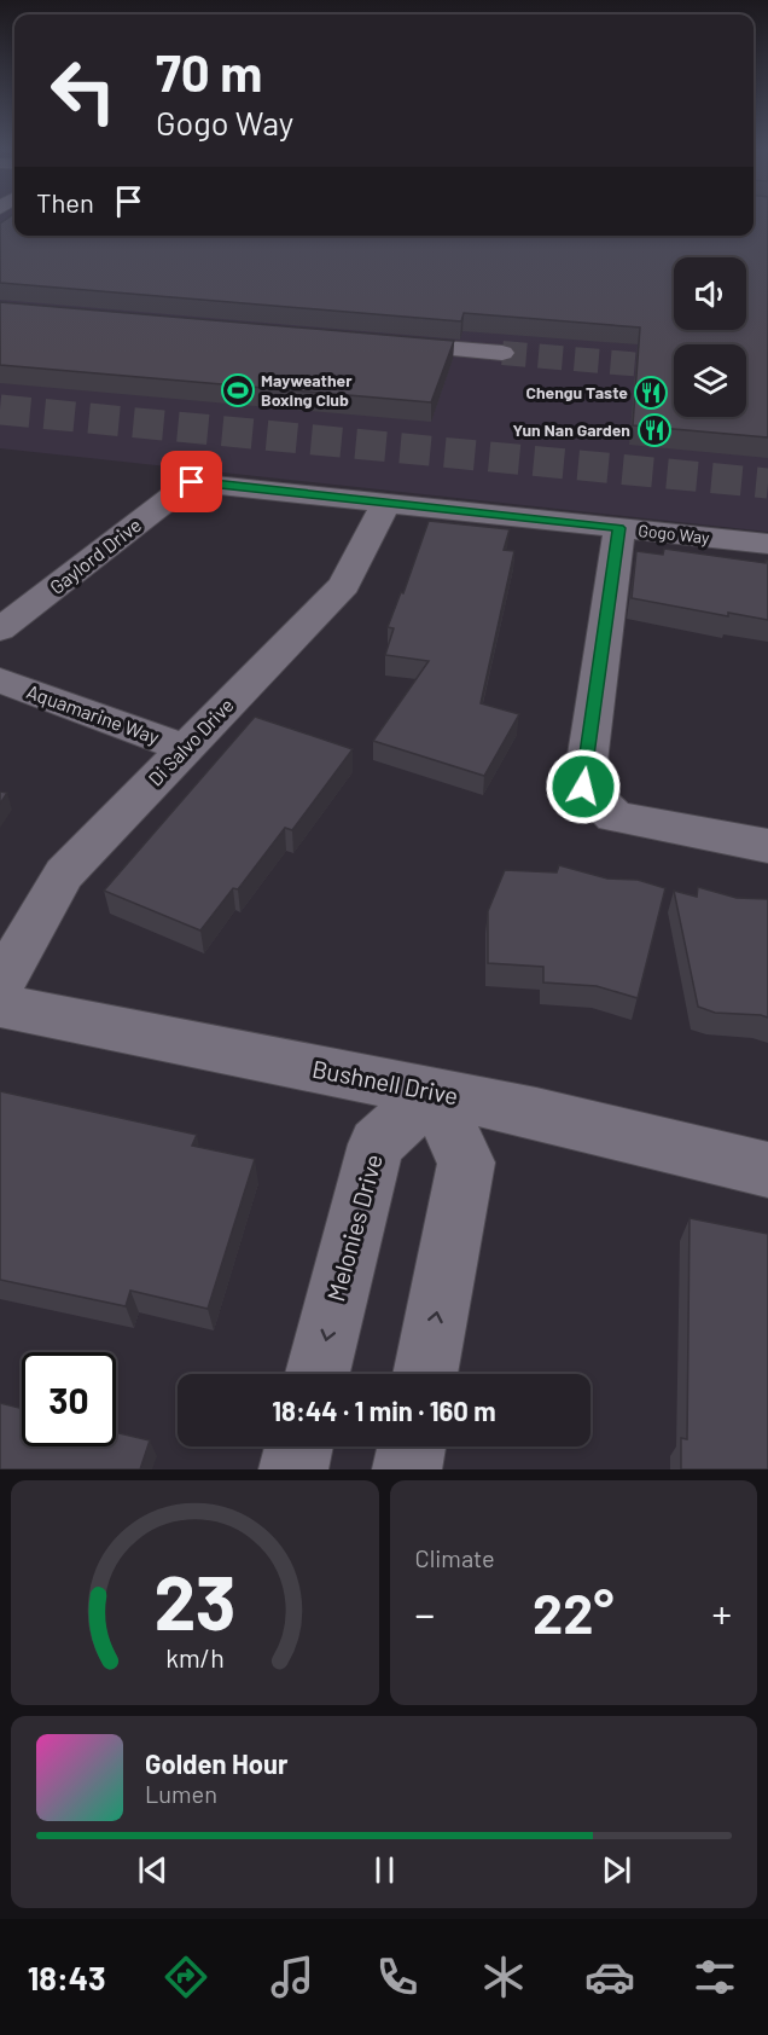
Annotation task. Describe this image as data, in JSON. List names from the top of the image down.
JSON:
{
  "streets": {
    "street": [
      "Gogo Way",
      "Gaylord Drive",
      "Aquamarine Way",
      "Di Salvo Drive",
      "Bushnell Drive",
      "Melonies Drive"
    ]
  },
  "crossings": [
    ["Gogo Way", "Gaylord Drive"],
    ["Gogo Way", "Di Salvo Drive"],
    ["Aquamarine Way", "Di Salvo Drive"],
    ["Bushnell Drive", "Melonies Drive"]
  ],
  "one_way": ["Melonies Drive"],
  "places": {
    "sports": ["Mayweather Boxing Club"],
    "restaurant": ["Chengu Taste", "Yun Nan Garden"]
  },
  "page": {
    "turn": ["70 m", "Gogo Way"],
    "then": "Then",
    "limit": "30",
    "trip": "18:44 · 1 min · 160 m",
    "tile": "Climate",
    "heat": ["−", "22°", "+"],
    "song": ["Golden Hour", "Lumen"],
    "tabs": "18:43",
    "gauge": ["23", "km/h"]
  }
}
